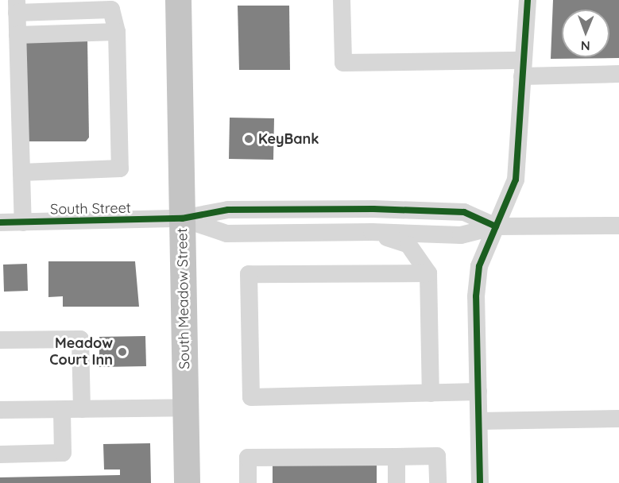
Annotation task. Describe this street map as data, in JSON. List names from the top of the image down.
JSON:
{
  "streets": {
    "highway": ["South Meadow Street"],
    "street": ["South Street"]
  },
  "crossings": [
    ["South Street", "South Meadow Street"]
  ],
  "places": ["KeyBank", "Meadow Court Inn"],
  "north": "bottom"
}
